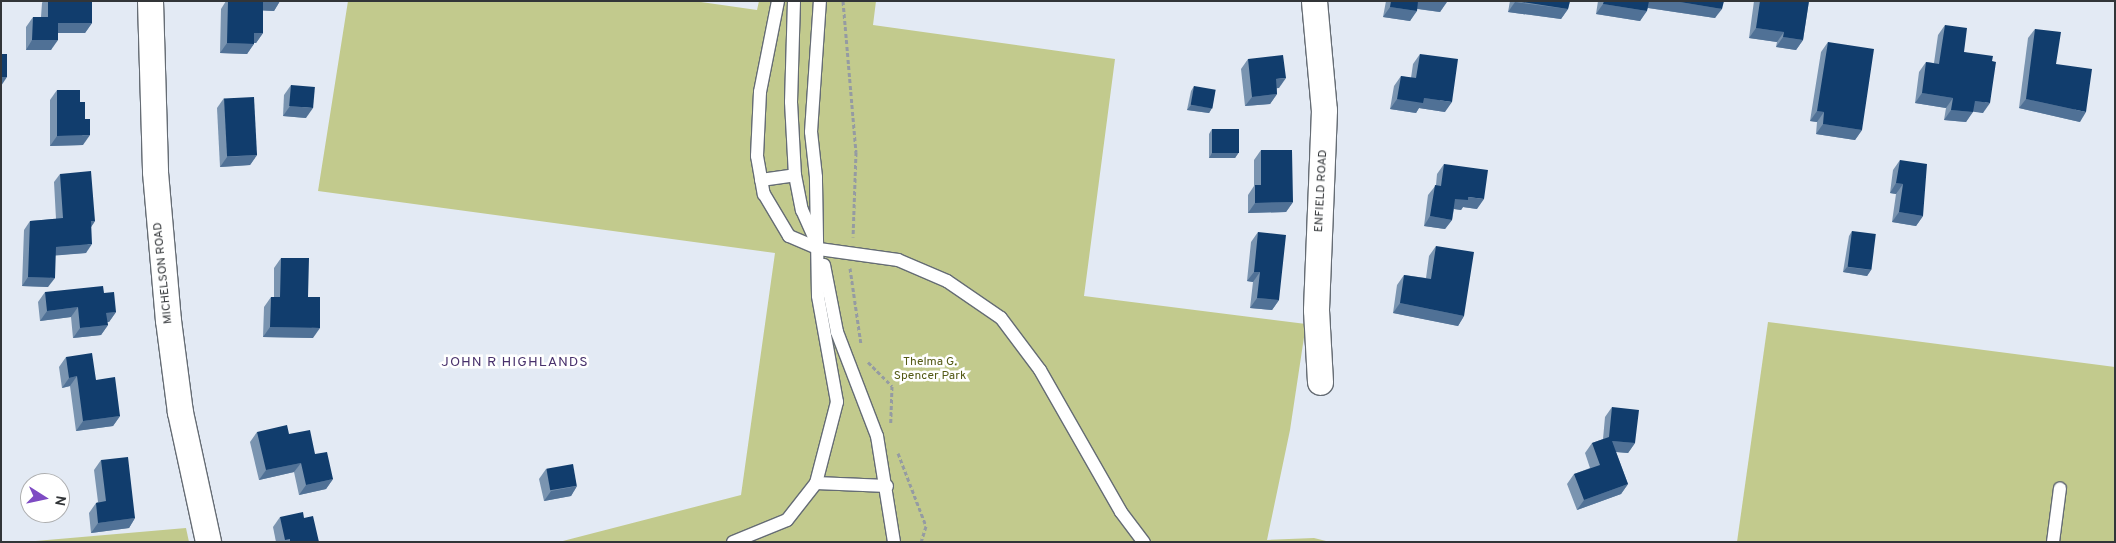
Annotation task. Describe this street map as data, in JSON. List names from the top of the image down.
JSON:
{
  "streets": {
    "street": ["ENFIELD ROAD", "MICHELSON ROAD"]
  },
  "districts": ["JOHN R HIGHLANDS"],
  "parks": ["Thelma G. Spencer Park"],
  "north": "right"
}
